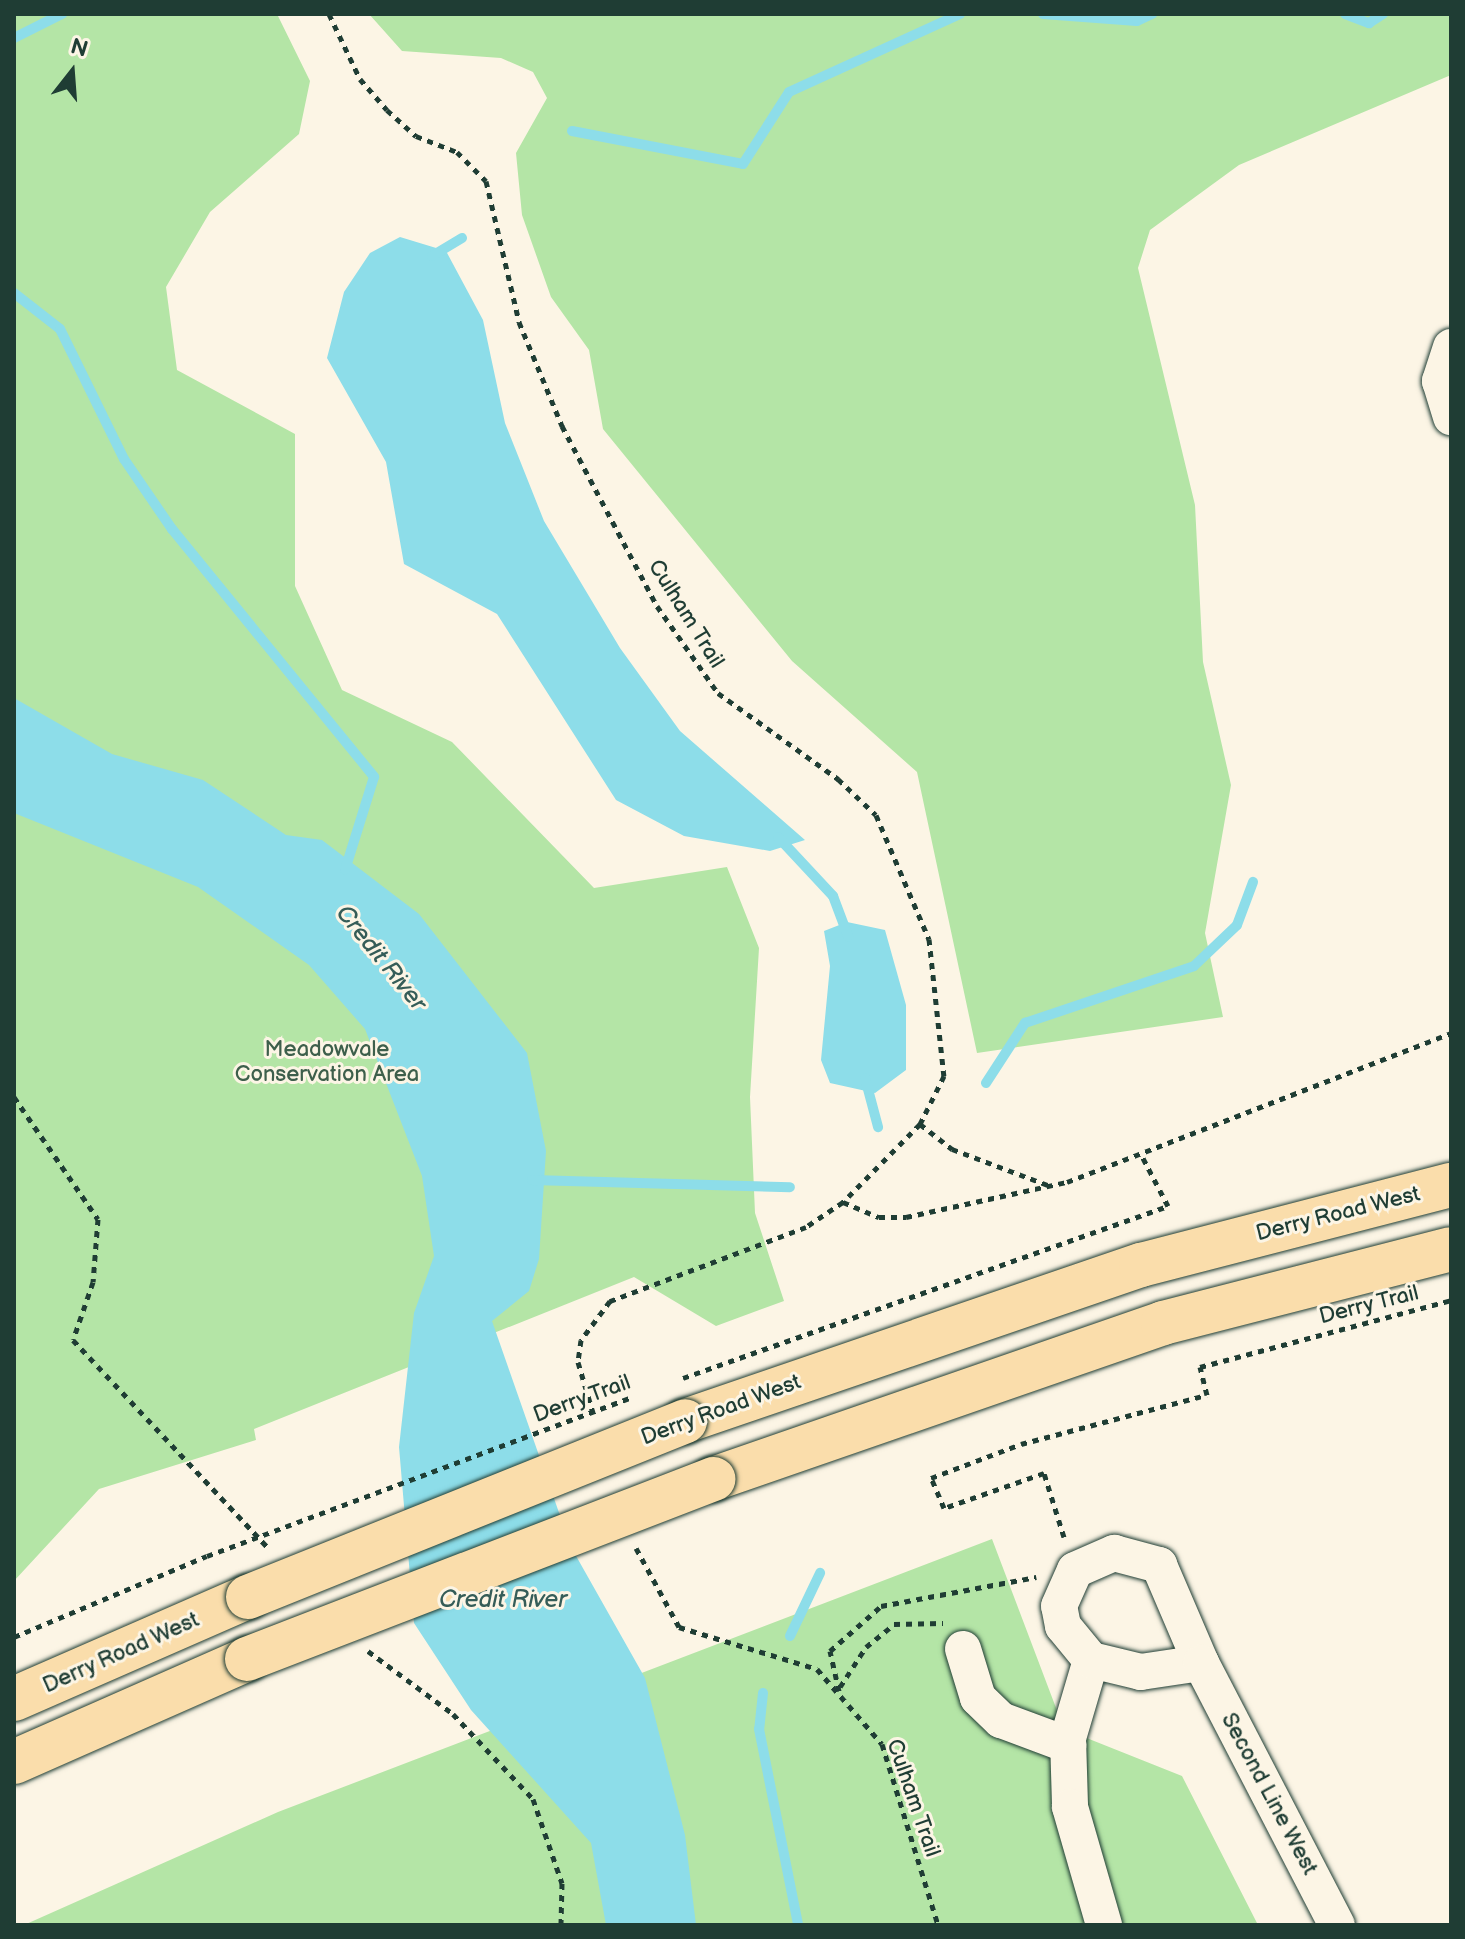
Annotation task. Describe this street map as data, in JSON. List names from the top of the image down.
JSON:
{
  "streets": {
    "main road": ["Derry Road West"],
    "street": ["Second Line West"],
    "path": ["Culham Trail", "Derry Trail"]
  },
  "crossings": [
    ["Derry Trail", "Second Line West"]
  ],
  "water": ["Credit River"],
  "parks": ["Meadowvale Conservation Area"],
  "north": "top"
}
